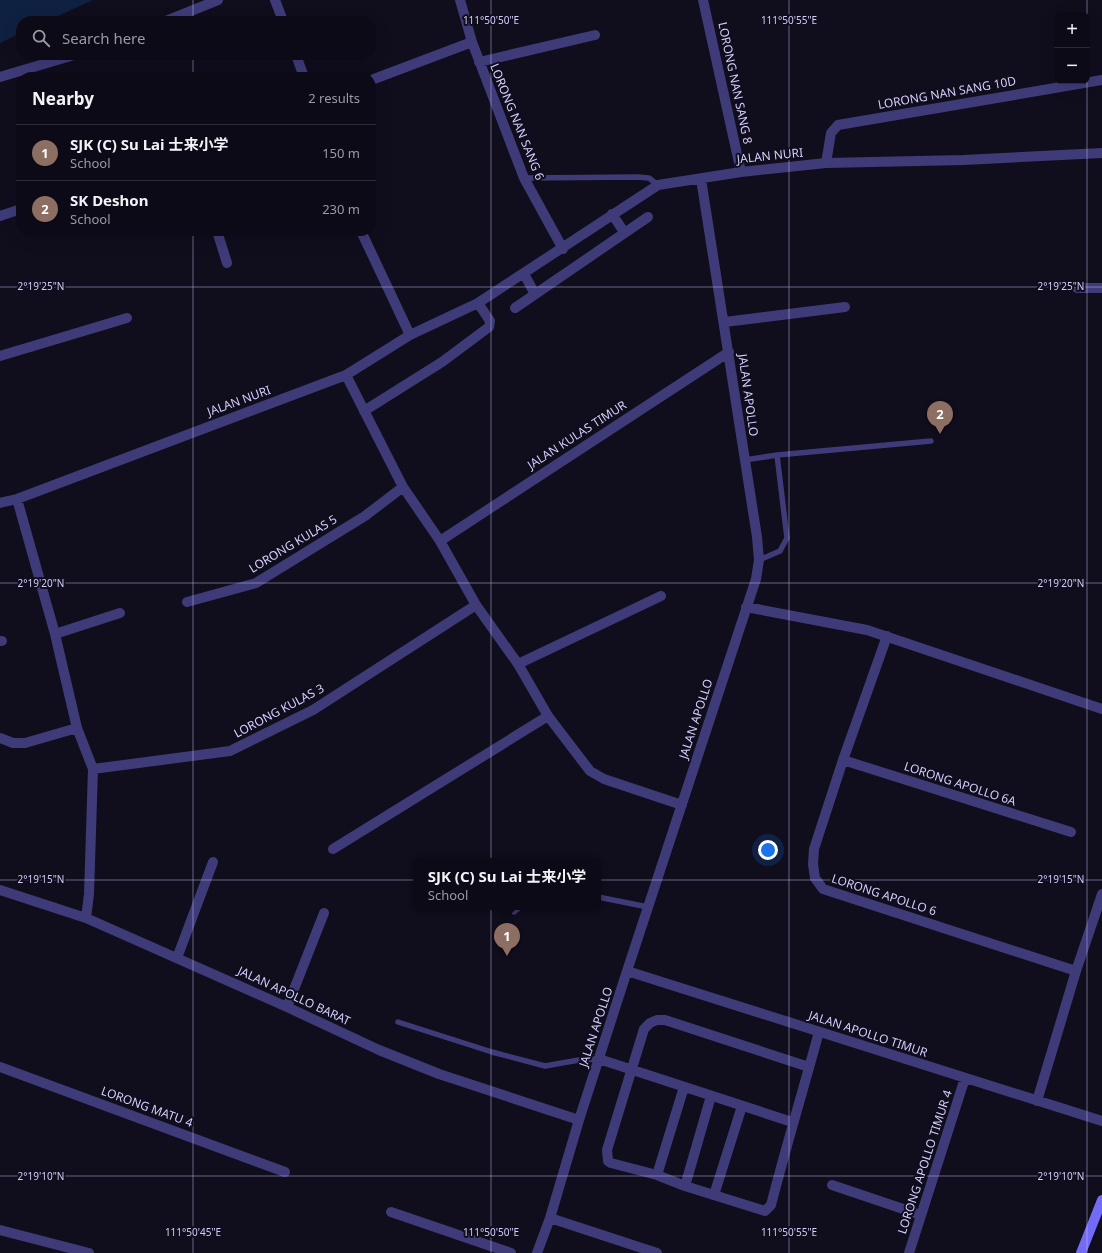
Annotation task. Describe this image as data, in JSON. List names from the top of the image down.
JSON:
{
  "streets": {
    "street": [
      "LORONG NAN SANG 8",
      "LORONG NAN SANG 10D",
      "LORONG NAN SANG 6",
      "JALAN NURI",
      "JALAN APOLLO",
      "JALAN KULAS TIMUR",
      "LORONG KULAS 5",
      "LORONG KULAS 3",
      "LORONG APOLLO 6A",
      "LORONG APOLLO 6",
      "JALAN APOLLO BARAT",
      "JALAN APOLLO TIMUR",
      "LORONG MATU 4",
      "LORONG APOLLO TIMUR 4"
    ]
  },
  "crossings": [
    ["LORONG NAN SANG 8", "JALAN NURI"],
    ["LORONG NAN SANG 10D", "JALAN NURI"],
    ["LORONG NAN SANG 6", "JALAN NURI"],
    ["JALAN NURI", "JALAN APOLLO"],
    ["JALAN APOLLO", "JALAN KULAS TIMUR"],
    ["JALAN APOLLO", "JALAN APOLLO BARAT"],
    ["JALAN APOLLO", "JALAN APOLLO TIMUR"],
    ["LORONG APOLLO 6A", "LORONG APOLLO 6"],
    ["JALAN APOLLO TIMUR", "LORONG APOLLO TIMUR 4"]
  ],
  "page": {
    "map_buttons": ["+", "−"],
    "search": "Search here",
    "heading": ["Nearby", "2 results"],
    "list": [
      {
        "mark": "1",
        "name": "SJK (C) Su Lai 士来小学",
        "note": "School",
        "value": "150 m"
      },
      {
        "mark": "2",
        "name": "SK Deshon",
        "note": "School",
        "value": "230 m"
      }
    ],
    "pins": ["2", "1"],
    "popup": ["SJK (C) Su Lai 士来小学", "School"]
  },
  "coordinates": [
    "111°50'50\"E",
    "111°50'55\"E",
    "2°19'25\"N",
    "2°19'20\"N",
    "2°19'15\"N",
    "2°19'10\"N",
    "111°50'45\"E"
  ]
}
